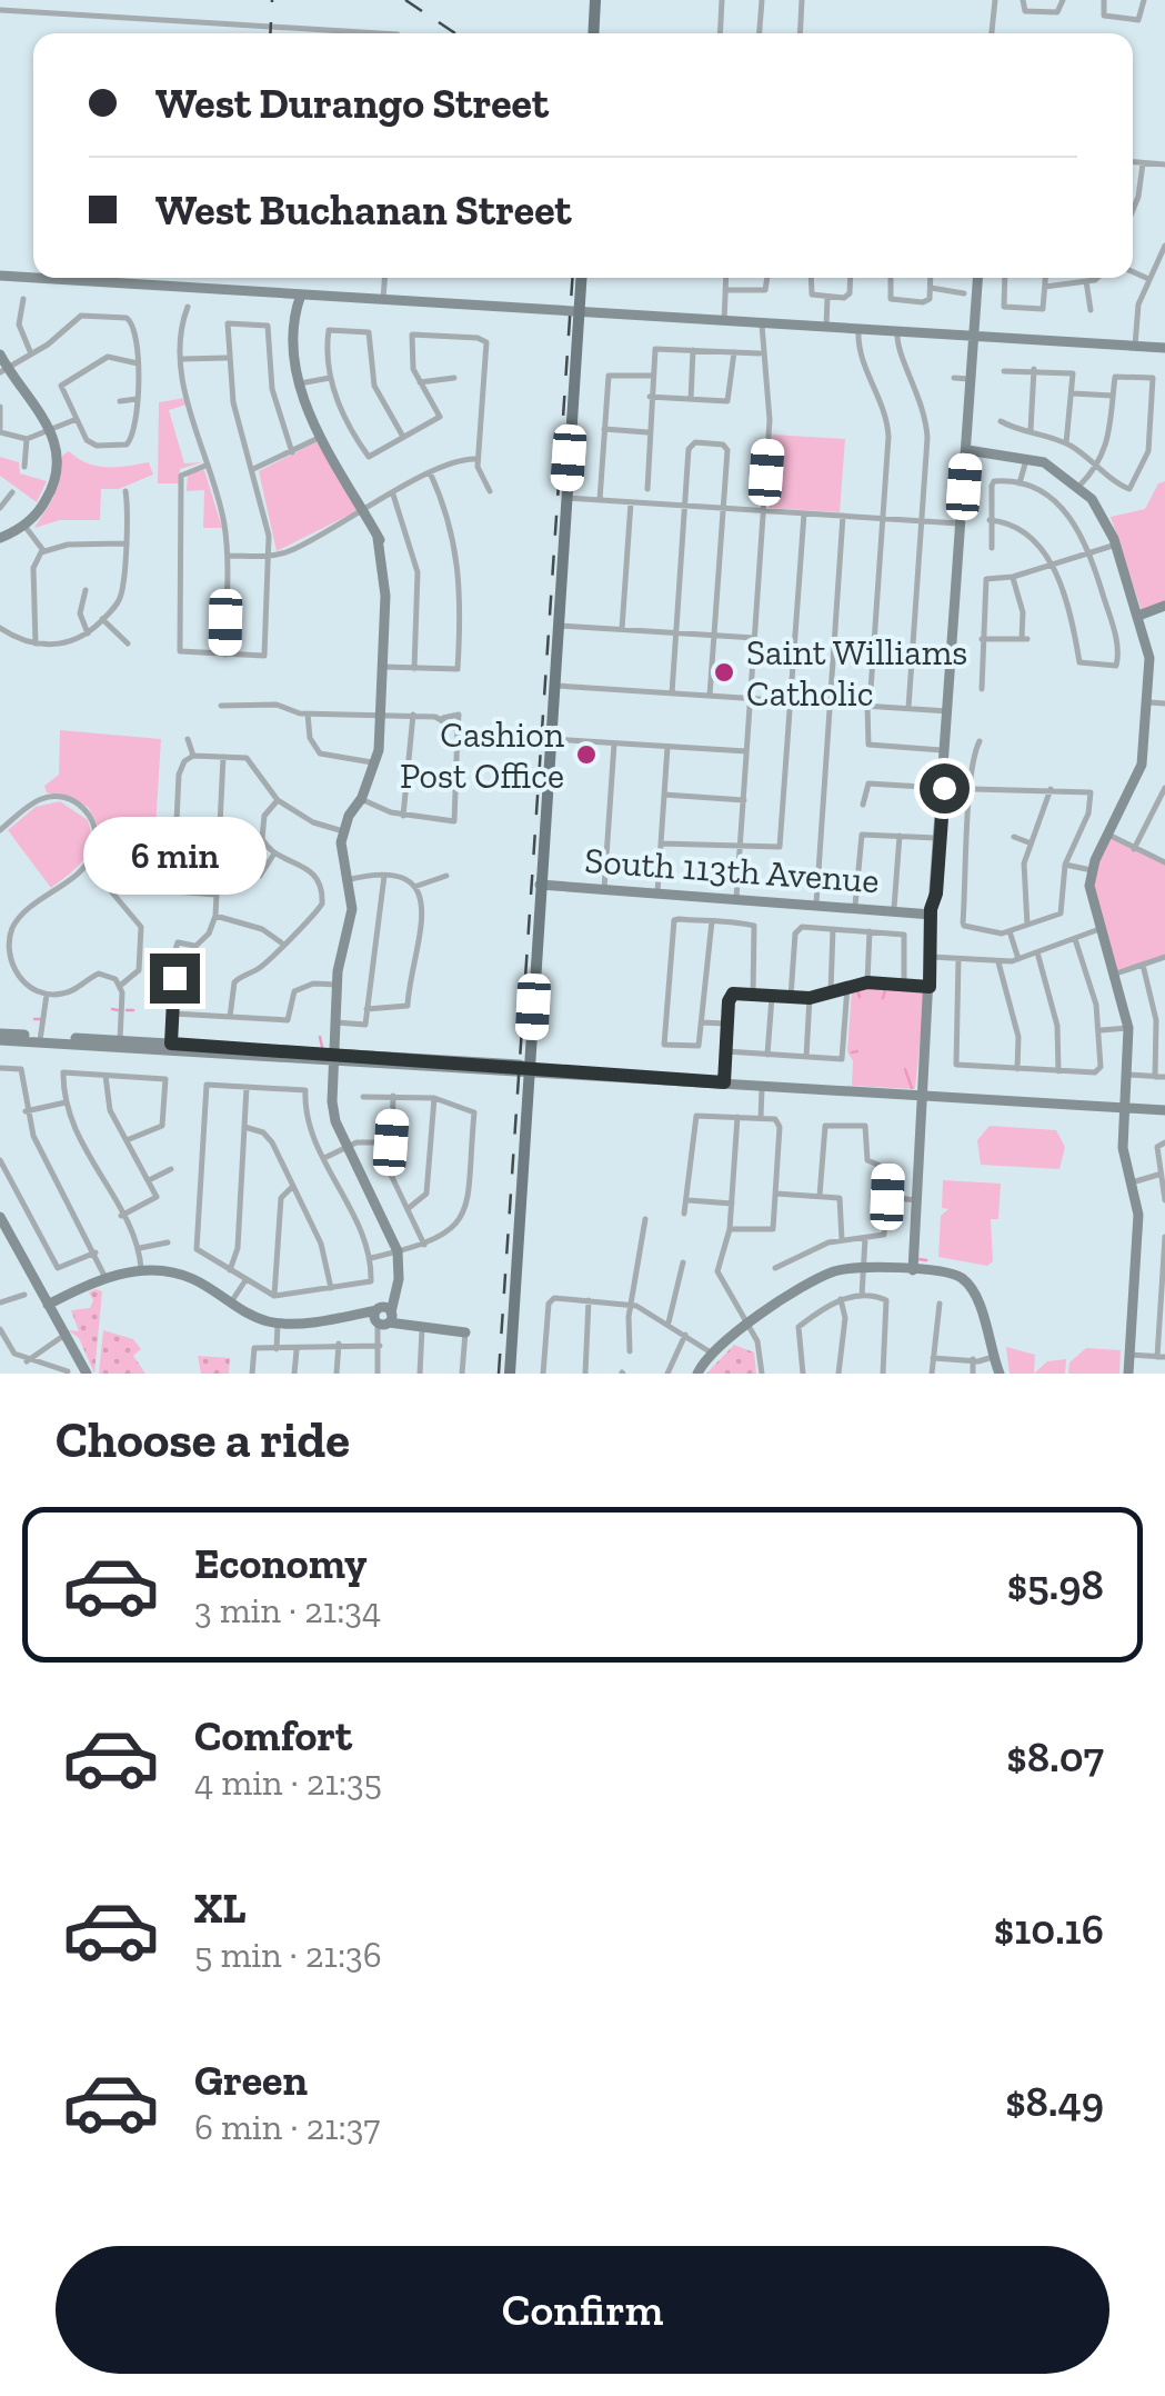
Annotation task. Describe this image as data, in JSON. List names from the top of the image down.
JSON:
{
  "streets": {
    "street": ["South 113th Avenue"]
  },
  "places": ["Saint Williams Catholic", "Cashion Post Office"],
  "page": {
    "banner": ["West Durango Street", "West Buchanan Street"],
    "bubble": "6 min",
    "heading": "Choose a ride",
    "list": [
      {
        "name": "Economy",
        "note": "3 min · 21:34",
        "value": "$5.98"
      },
      {
        "name": "Comfort",
        "note": "4 min · 21:35",
        "value": "$8.07"
      },
      {
        "name": "XL",
        "note": "5 min · 21:36",
        "value": "$10.16"
      },
      {
        "name": "Green",
        "note": "6 min · 21:37",
        "value": "$8.49"
      }
    ],
    "buttons": "Confirm"
  }
}
